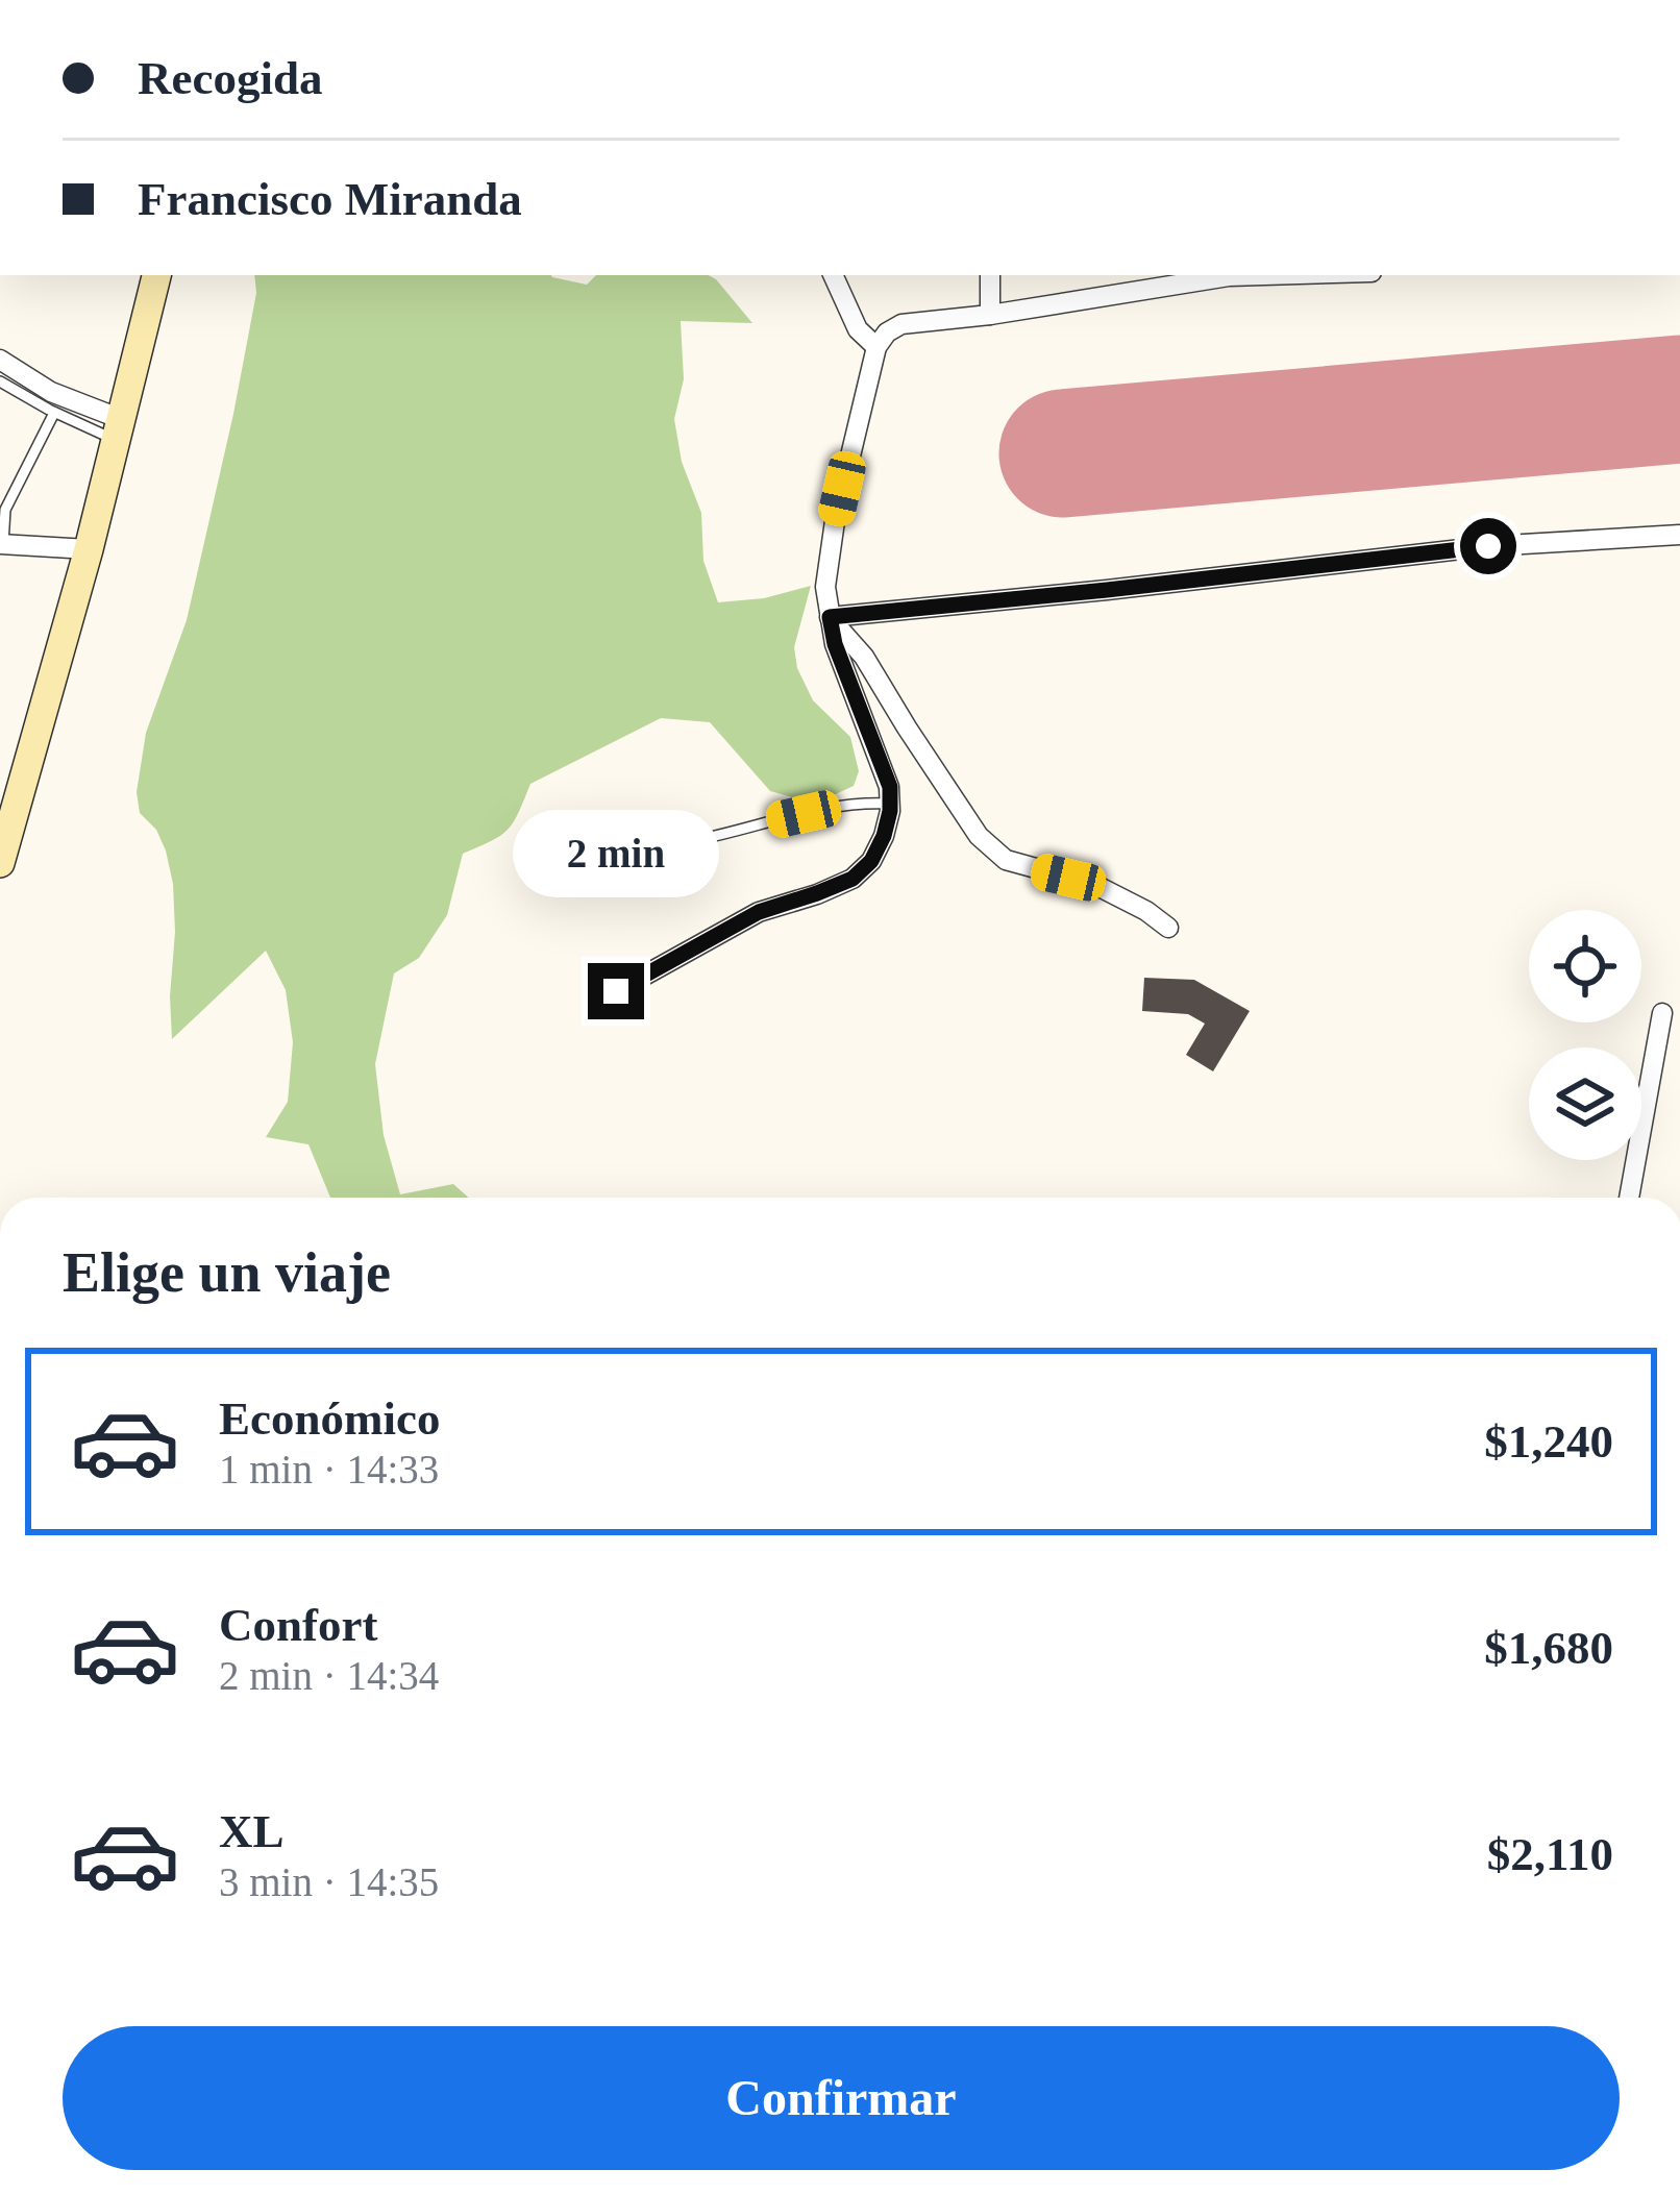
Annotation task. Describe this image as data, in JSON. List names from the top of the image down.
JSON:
{
  "page": {
    "banner": ["Recogida", "Francisco Miranda"],
    "bubble": "2 min",
    "heading": "Elige un viaje",
    "list": [
      {
        "name": "Económico",
        "note": "1 min · 14:33",
        "value": "$1,240"
      },
      {
        "name": "Confort",
        "note": "2 min · 14:34",
        "value": "$1,680"
      },
      {
        "name": "XL",
        "note": "3 min · 14:35",
        "value": "$2,110"
      }
    ],
    "buttons": "Confirmar"
  }
}
